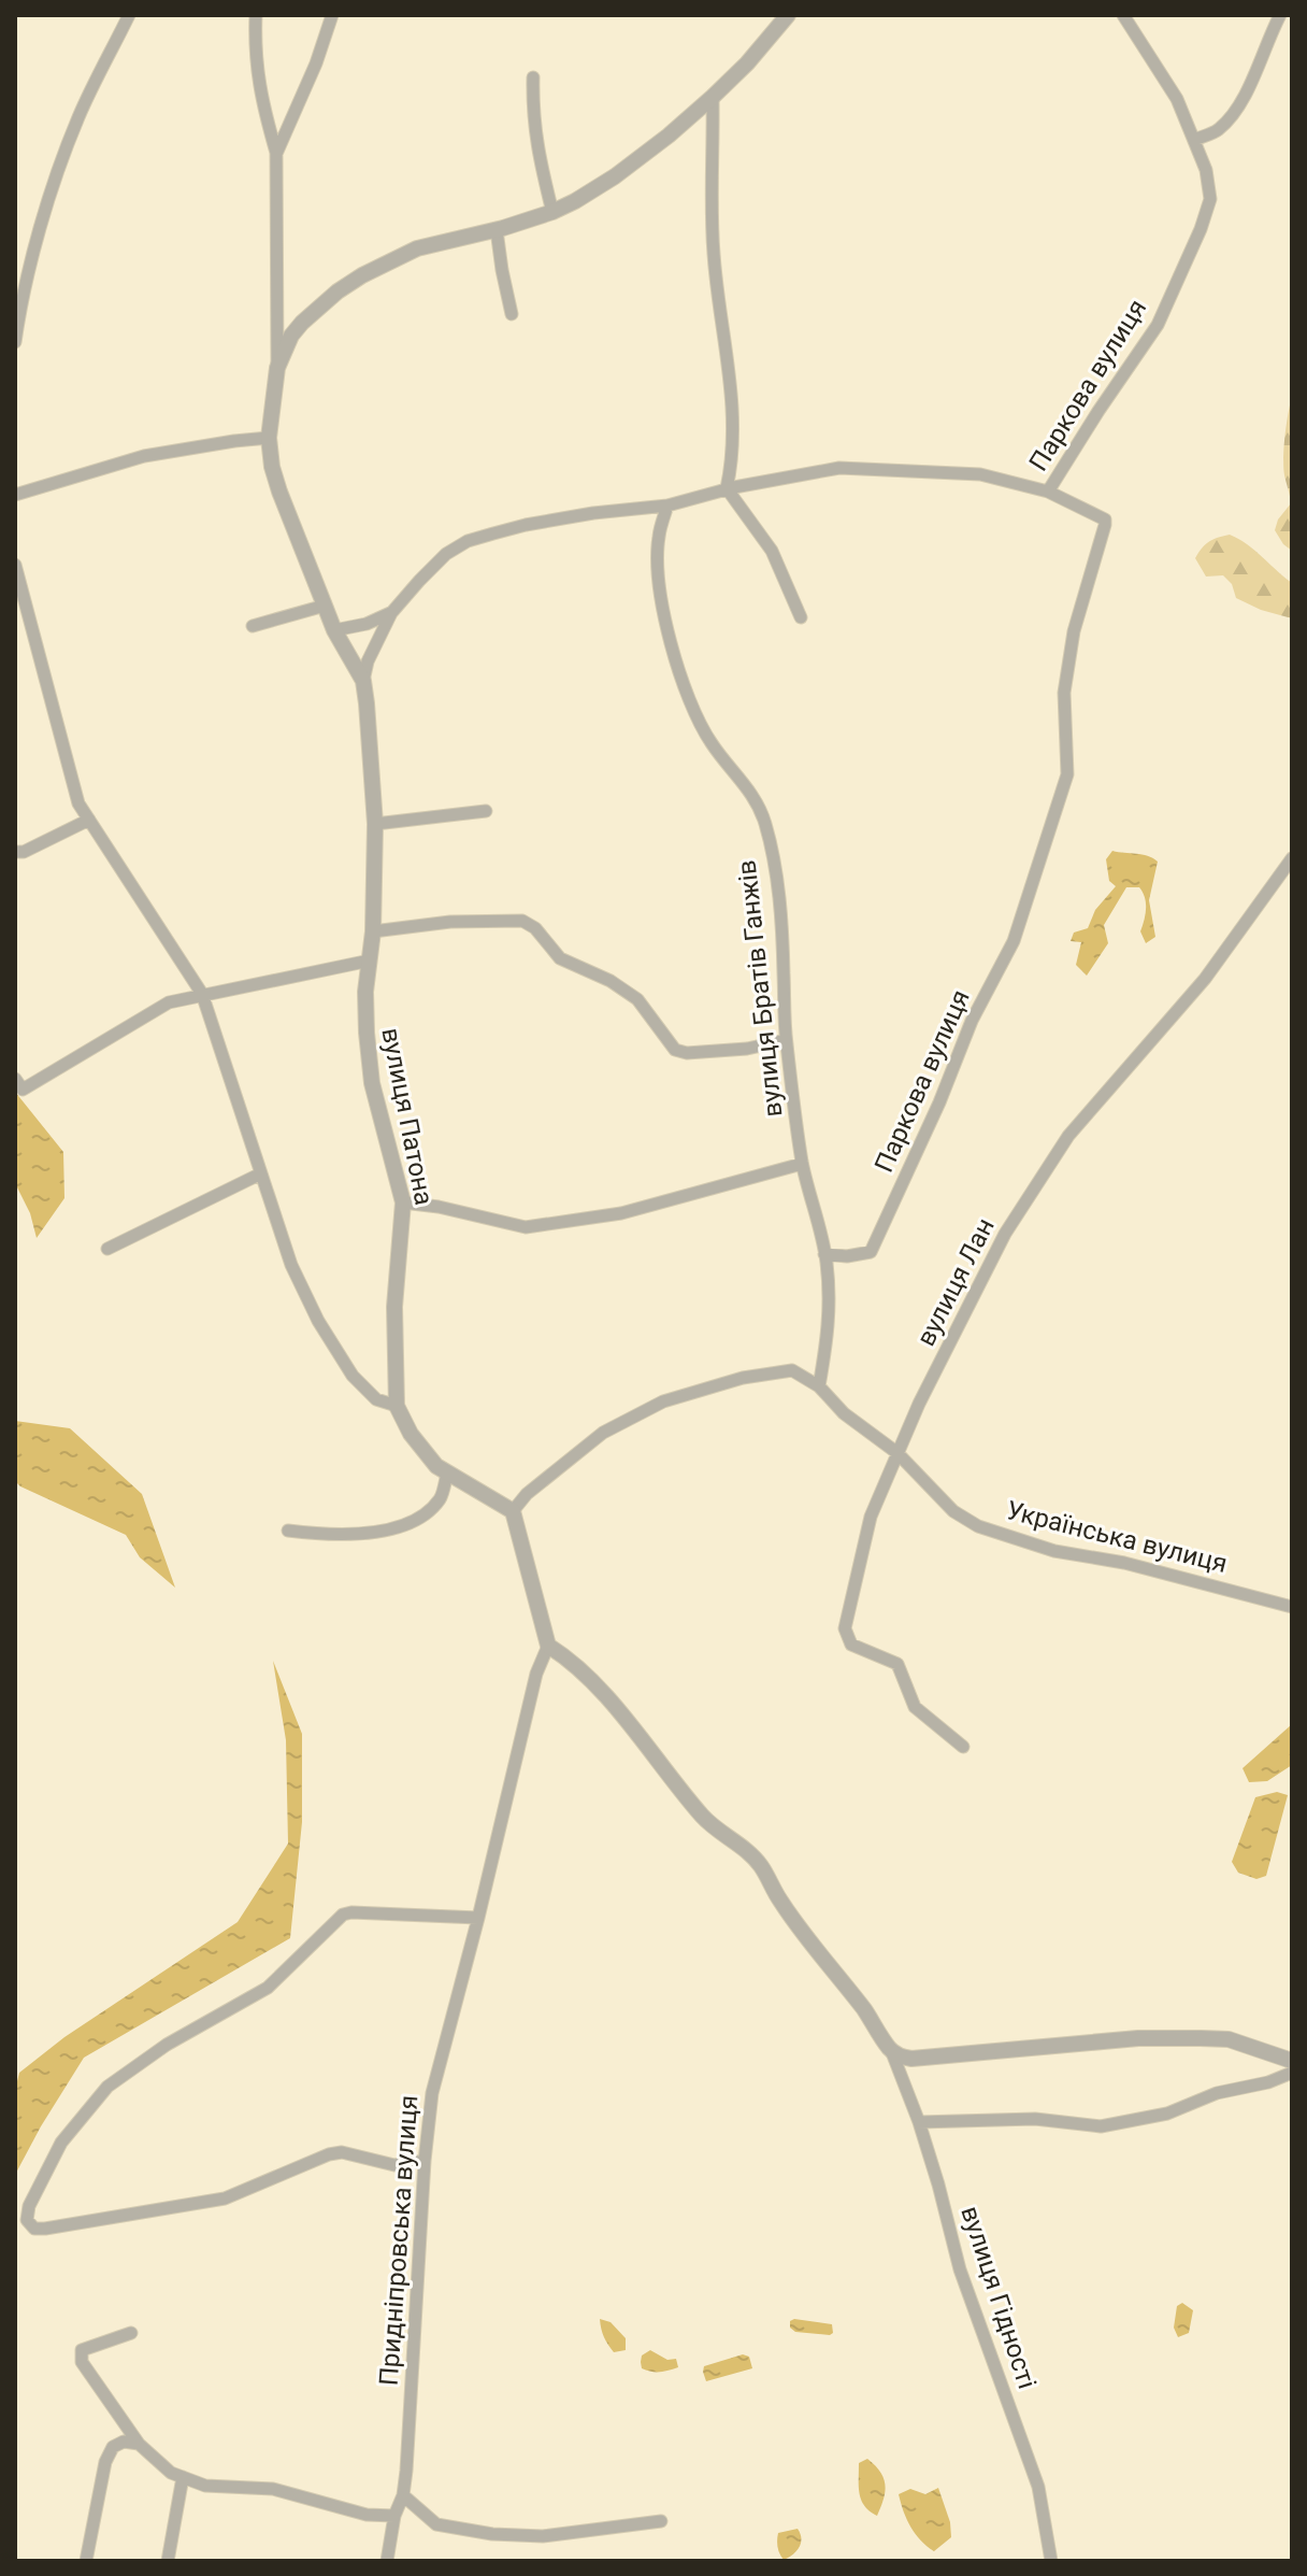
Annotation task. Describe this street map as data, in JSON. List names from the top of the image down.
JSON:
{
  "streets": {
    "street": [
      "Паркова вулиця",
      "вулиця Братів Ганжів",
      "вулиця Патона",
      "вулиця Лан",
      "Українська вулиця",
      "Придніпровська вулиця",
      "вулиця Гідності"
    ]
  },
  "crossings": [
    ["Паркова вулиця", "вулиця Братів Ганжів"],
    ["вулиця Братів Ганжів", "Українська вулиця"],
    ["вулиця Лан", "Українська вулиця"],
    ["Придніпровська вулиця", "вулиця Гідності"]
  ]
}
